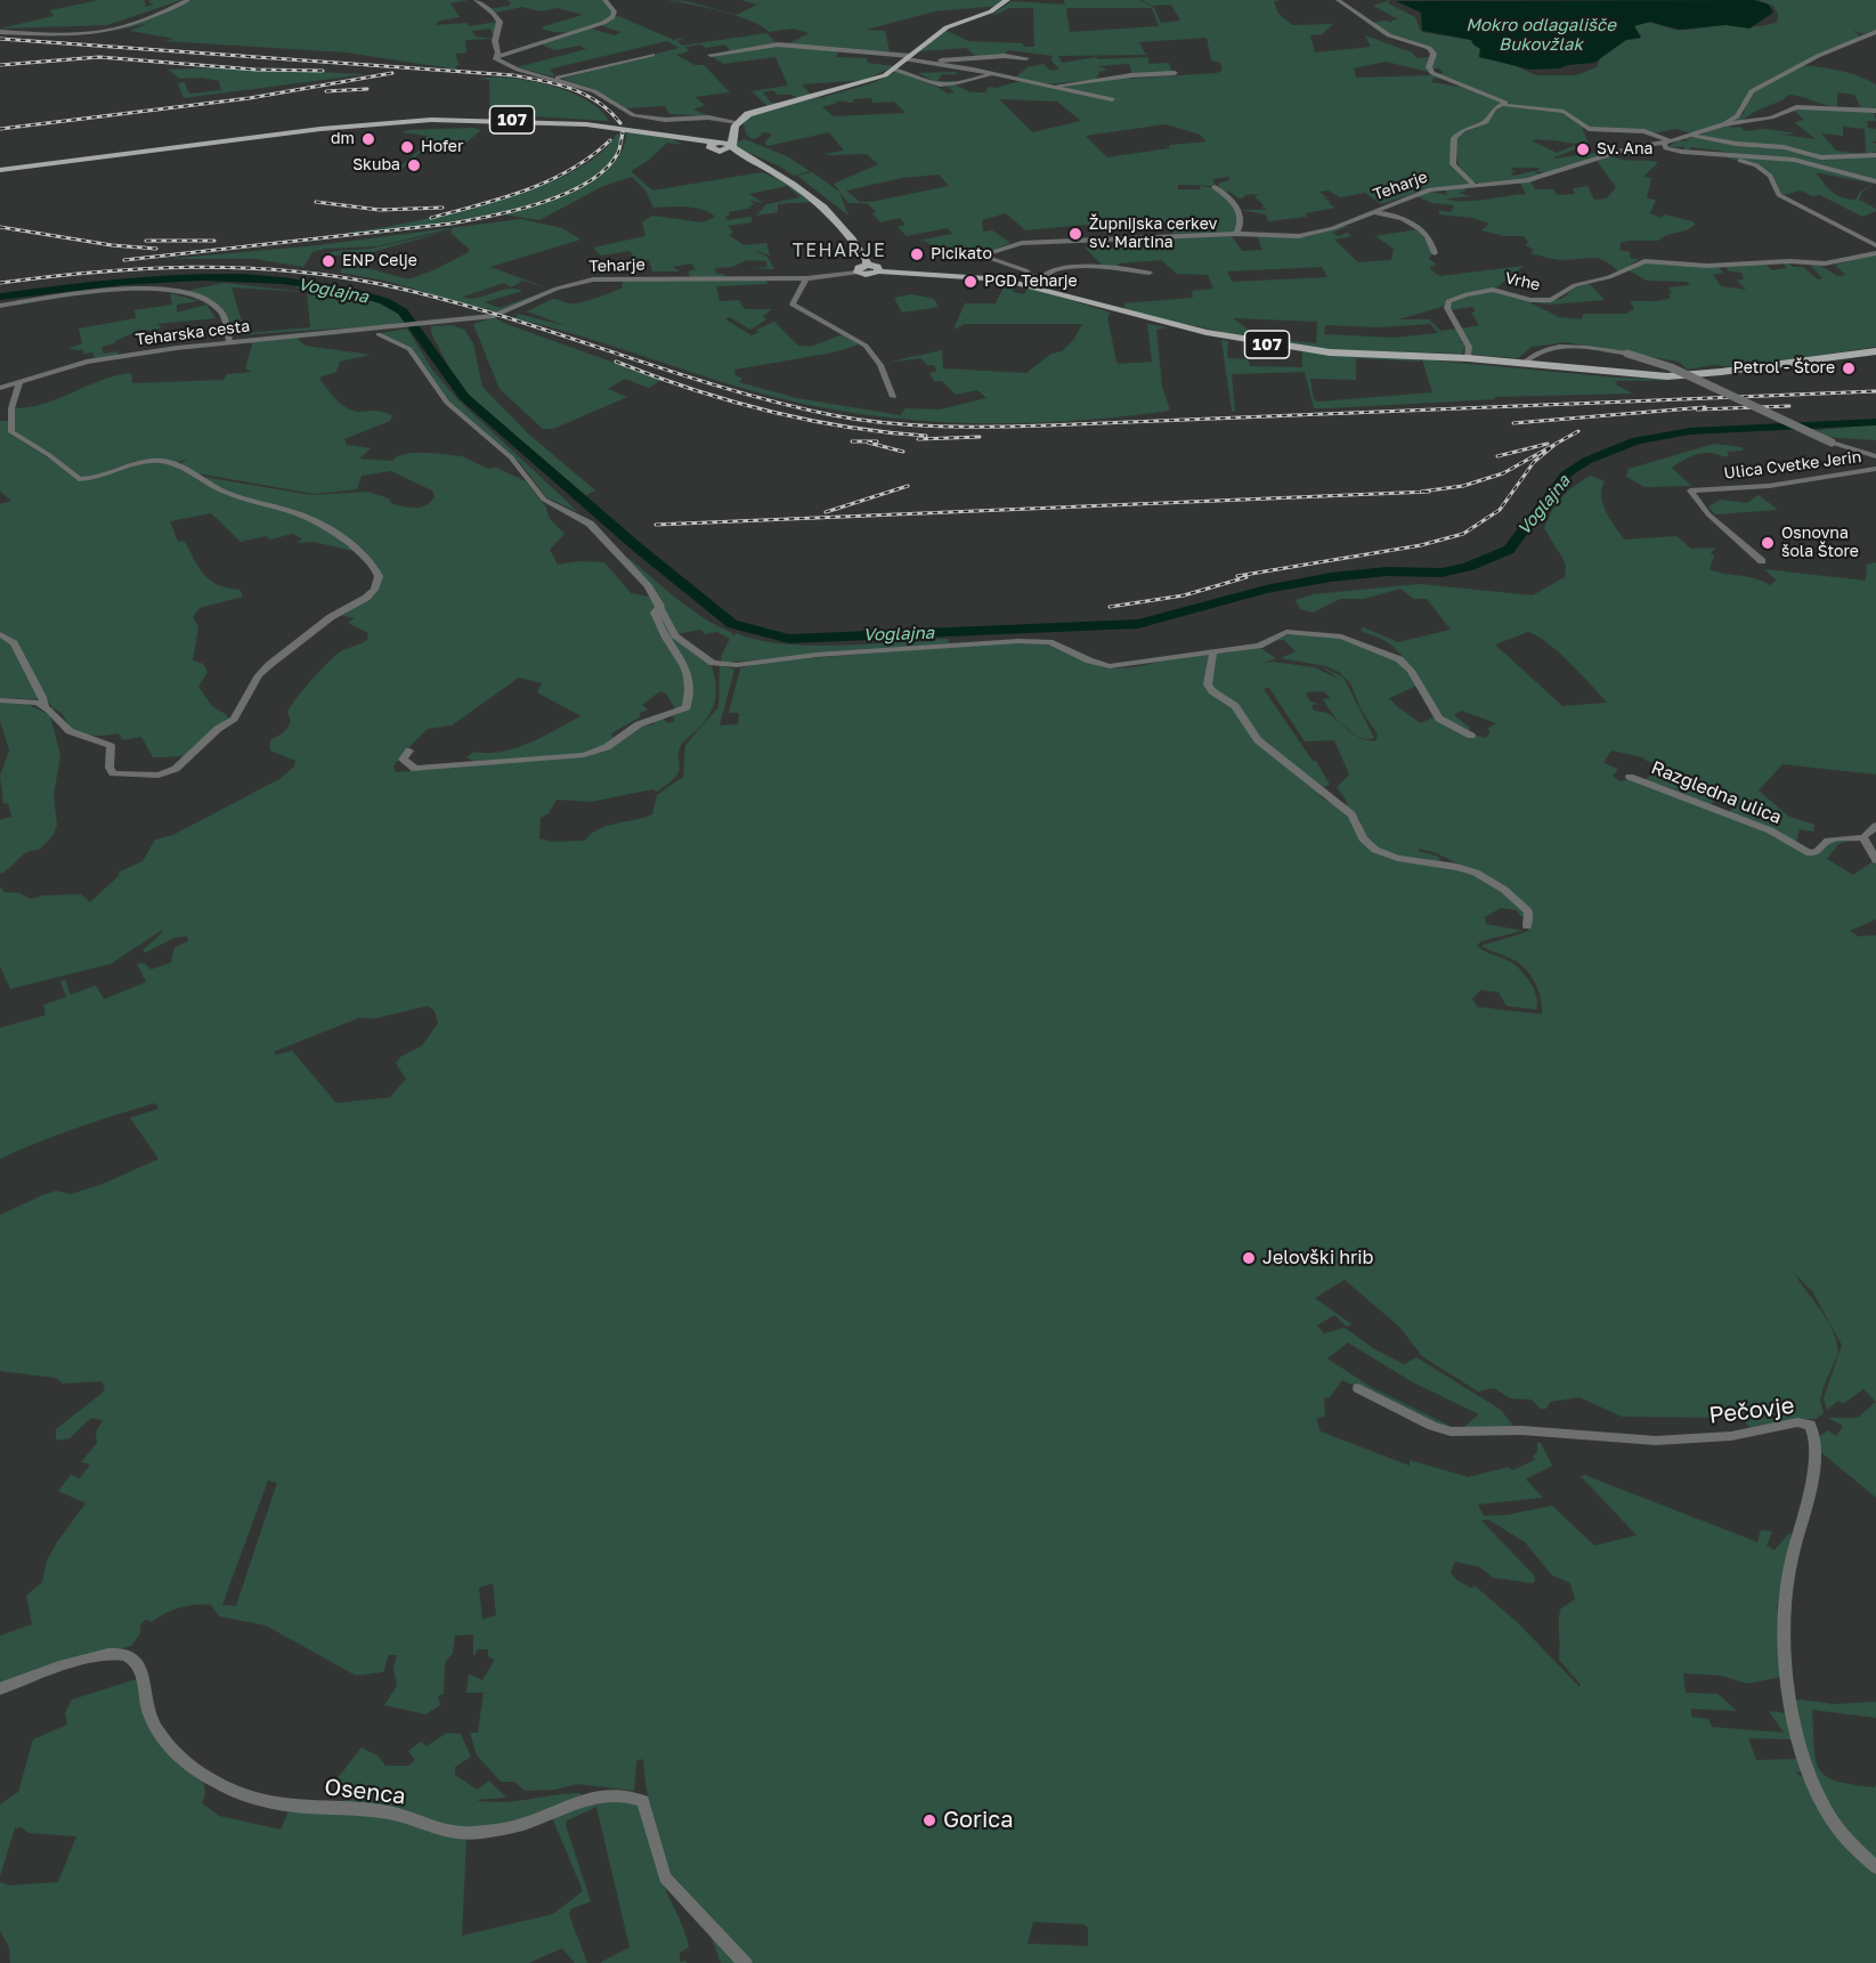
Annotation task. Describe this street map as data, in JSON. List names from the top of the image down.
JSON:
{
  "streets": {
    "main road": ["107", "Teharje"],
    "street": [
      "Vrhe",
      "Teharska cesta",
      "Ulica Cvetke Jerin",
      "Razgledna ulica",
      "Pečovje",
      "Osenca"
    ]
  },
  "crossings": [
    ["107", "Teharje"],
    ["Teharje", "Vrhe"],
    ["Teharje", "Teharska cesta"]
  ],
  "districts": ["TEHARJE"],
  "water": ["Mokro odlagališče Bukovžlak", "Voglajna"],
  "places": [
    "dm",
    "Hofer",
    "Sv. Ana",
    "Skuba",
    "Župnijska cerkev sv. Martina",
    "Picikato",
    "ENP Celje",
    "PGD Teharje",
    "Petrol - Štore",
    "Osnovna šola Štore",
    "Jelovški hrib",
    "Gorica"
  ]
}
